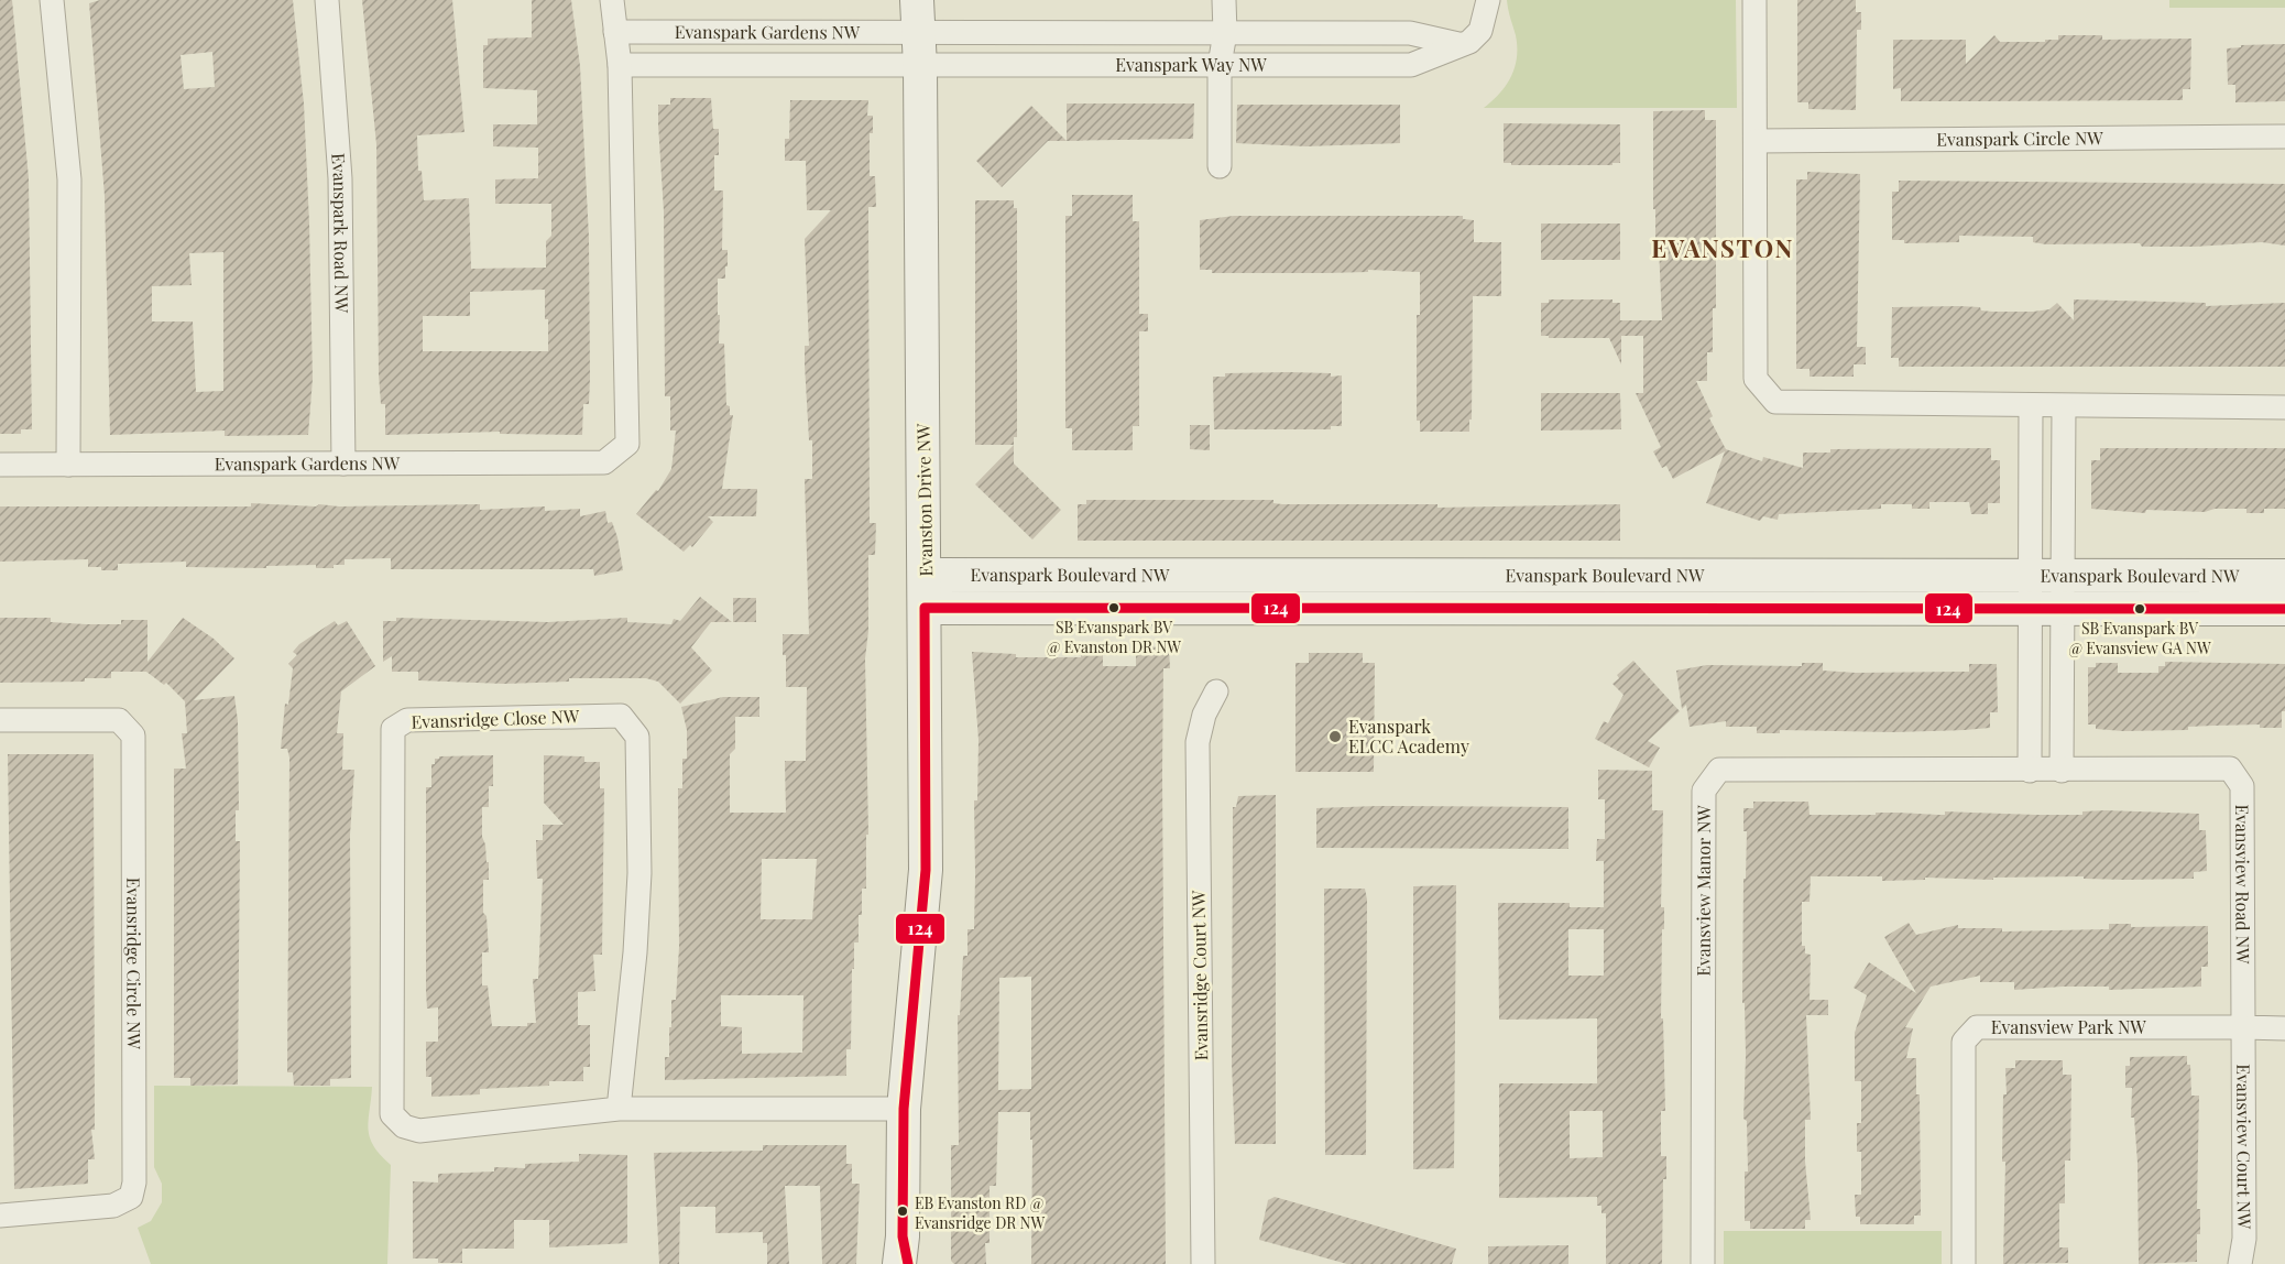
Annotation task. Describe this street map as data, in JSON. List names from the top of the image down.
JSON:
{
  "streets": {
    "street": [
      "Evanspark Gardens NW",
      "Evanspark Way NW",
      "Evanspark Circle NW",
      "Evanspark Road NW",
      "Evanston Drive NW",
      "Evanspark Boulevard NW",
      "Evansridge Close NW",
      "Evansview Road NW",
      "Evansview Manor NW",
      "Evansridge Circle NW",
      "Evansridge Court NW",
      "Evansview Park NW",
      "Evansview Court NW"
    ]
  },
  "crossings": [
    ["Evanspark Gardens NW", "Evanspark Way NW"],
    ["Evanspark Gardens NW", "Evanspark Road NW"],
    ["Evanspark Gardens NW", "Evanston Drive NW"],
    ["Evanspark Way NW", "Evanston Drive NW"],
    ["Evanston Drive NW", "Evanspark Boulevard NW"],
    ["Evanston Drive NW", "Evansridge Close NW"],
    ["Evansview Road NW", "Evansview Manor NW"],
    ["Evansview Road NW", "Evansview Park NW"],
    ["Evansview Road NW", "Evansview Court NW"],
    ["Evansview Park NW", "Evansview Court NW"]
  ],
  "districts": ["EVANSTON"],
  "places": [
    "SB Evanspark BV @ Evanston DR NW",
    "SB Evanspark BV @ Evansview GA NW",
    "Evanspark ELCC Academy",
    "EB Evanston RD @ Evansridge DR NW"
  ],
  "lines": ["transit line 124"]
}
